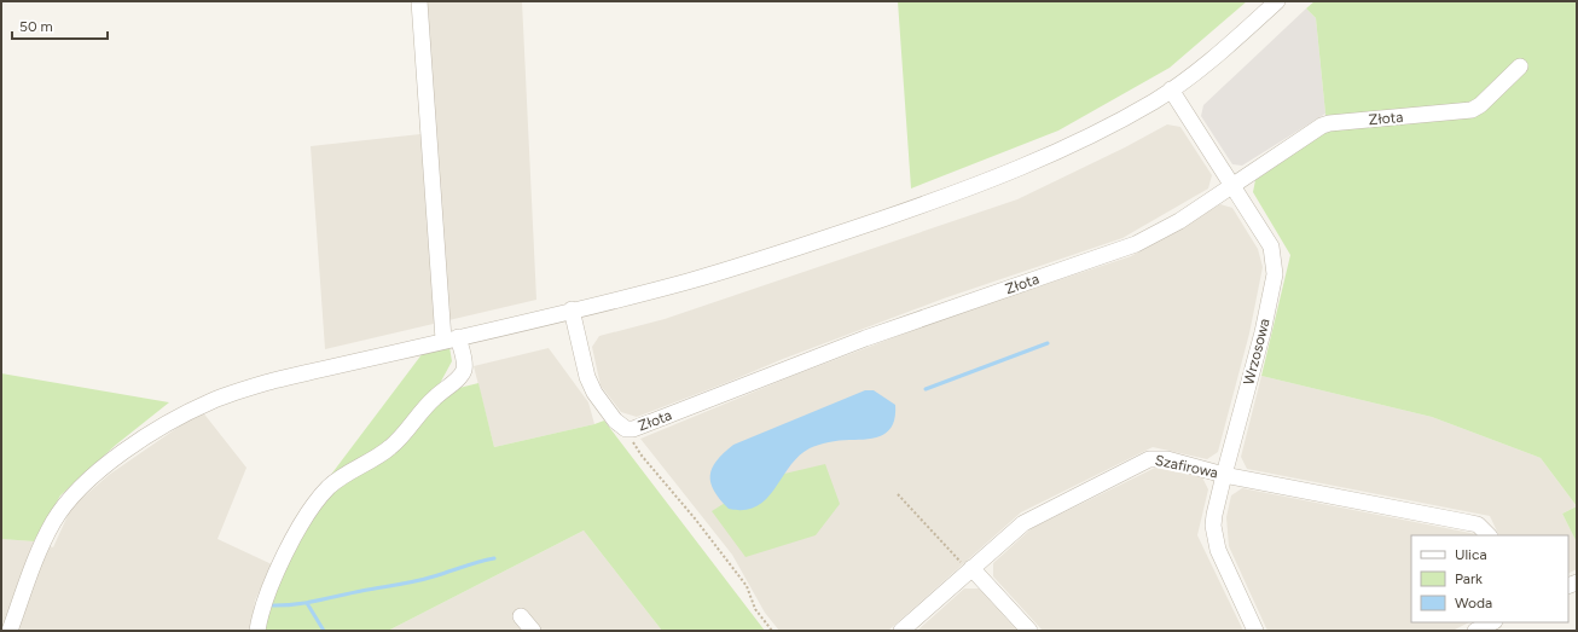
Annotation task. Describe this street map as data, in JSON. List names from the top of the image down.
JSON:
{
  "streets": {
    "street": ["Złota", "Wrzosowa", "Szafirowa"]
  },
  "crossings": [
    ["Złota", "Wrzosowa"],
    ["Wrzosowa", "Szafirowa"]
  ],
  "legend": ["Ulica", "Park", "Woda"],
  "scale_bar": "50 m"
}
